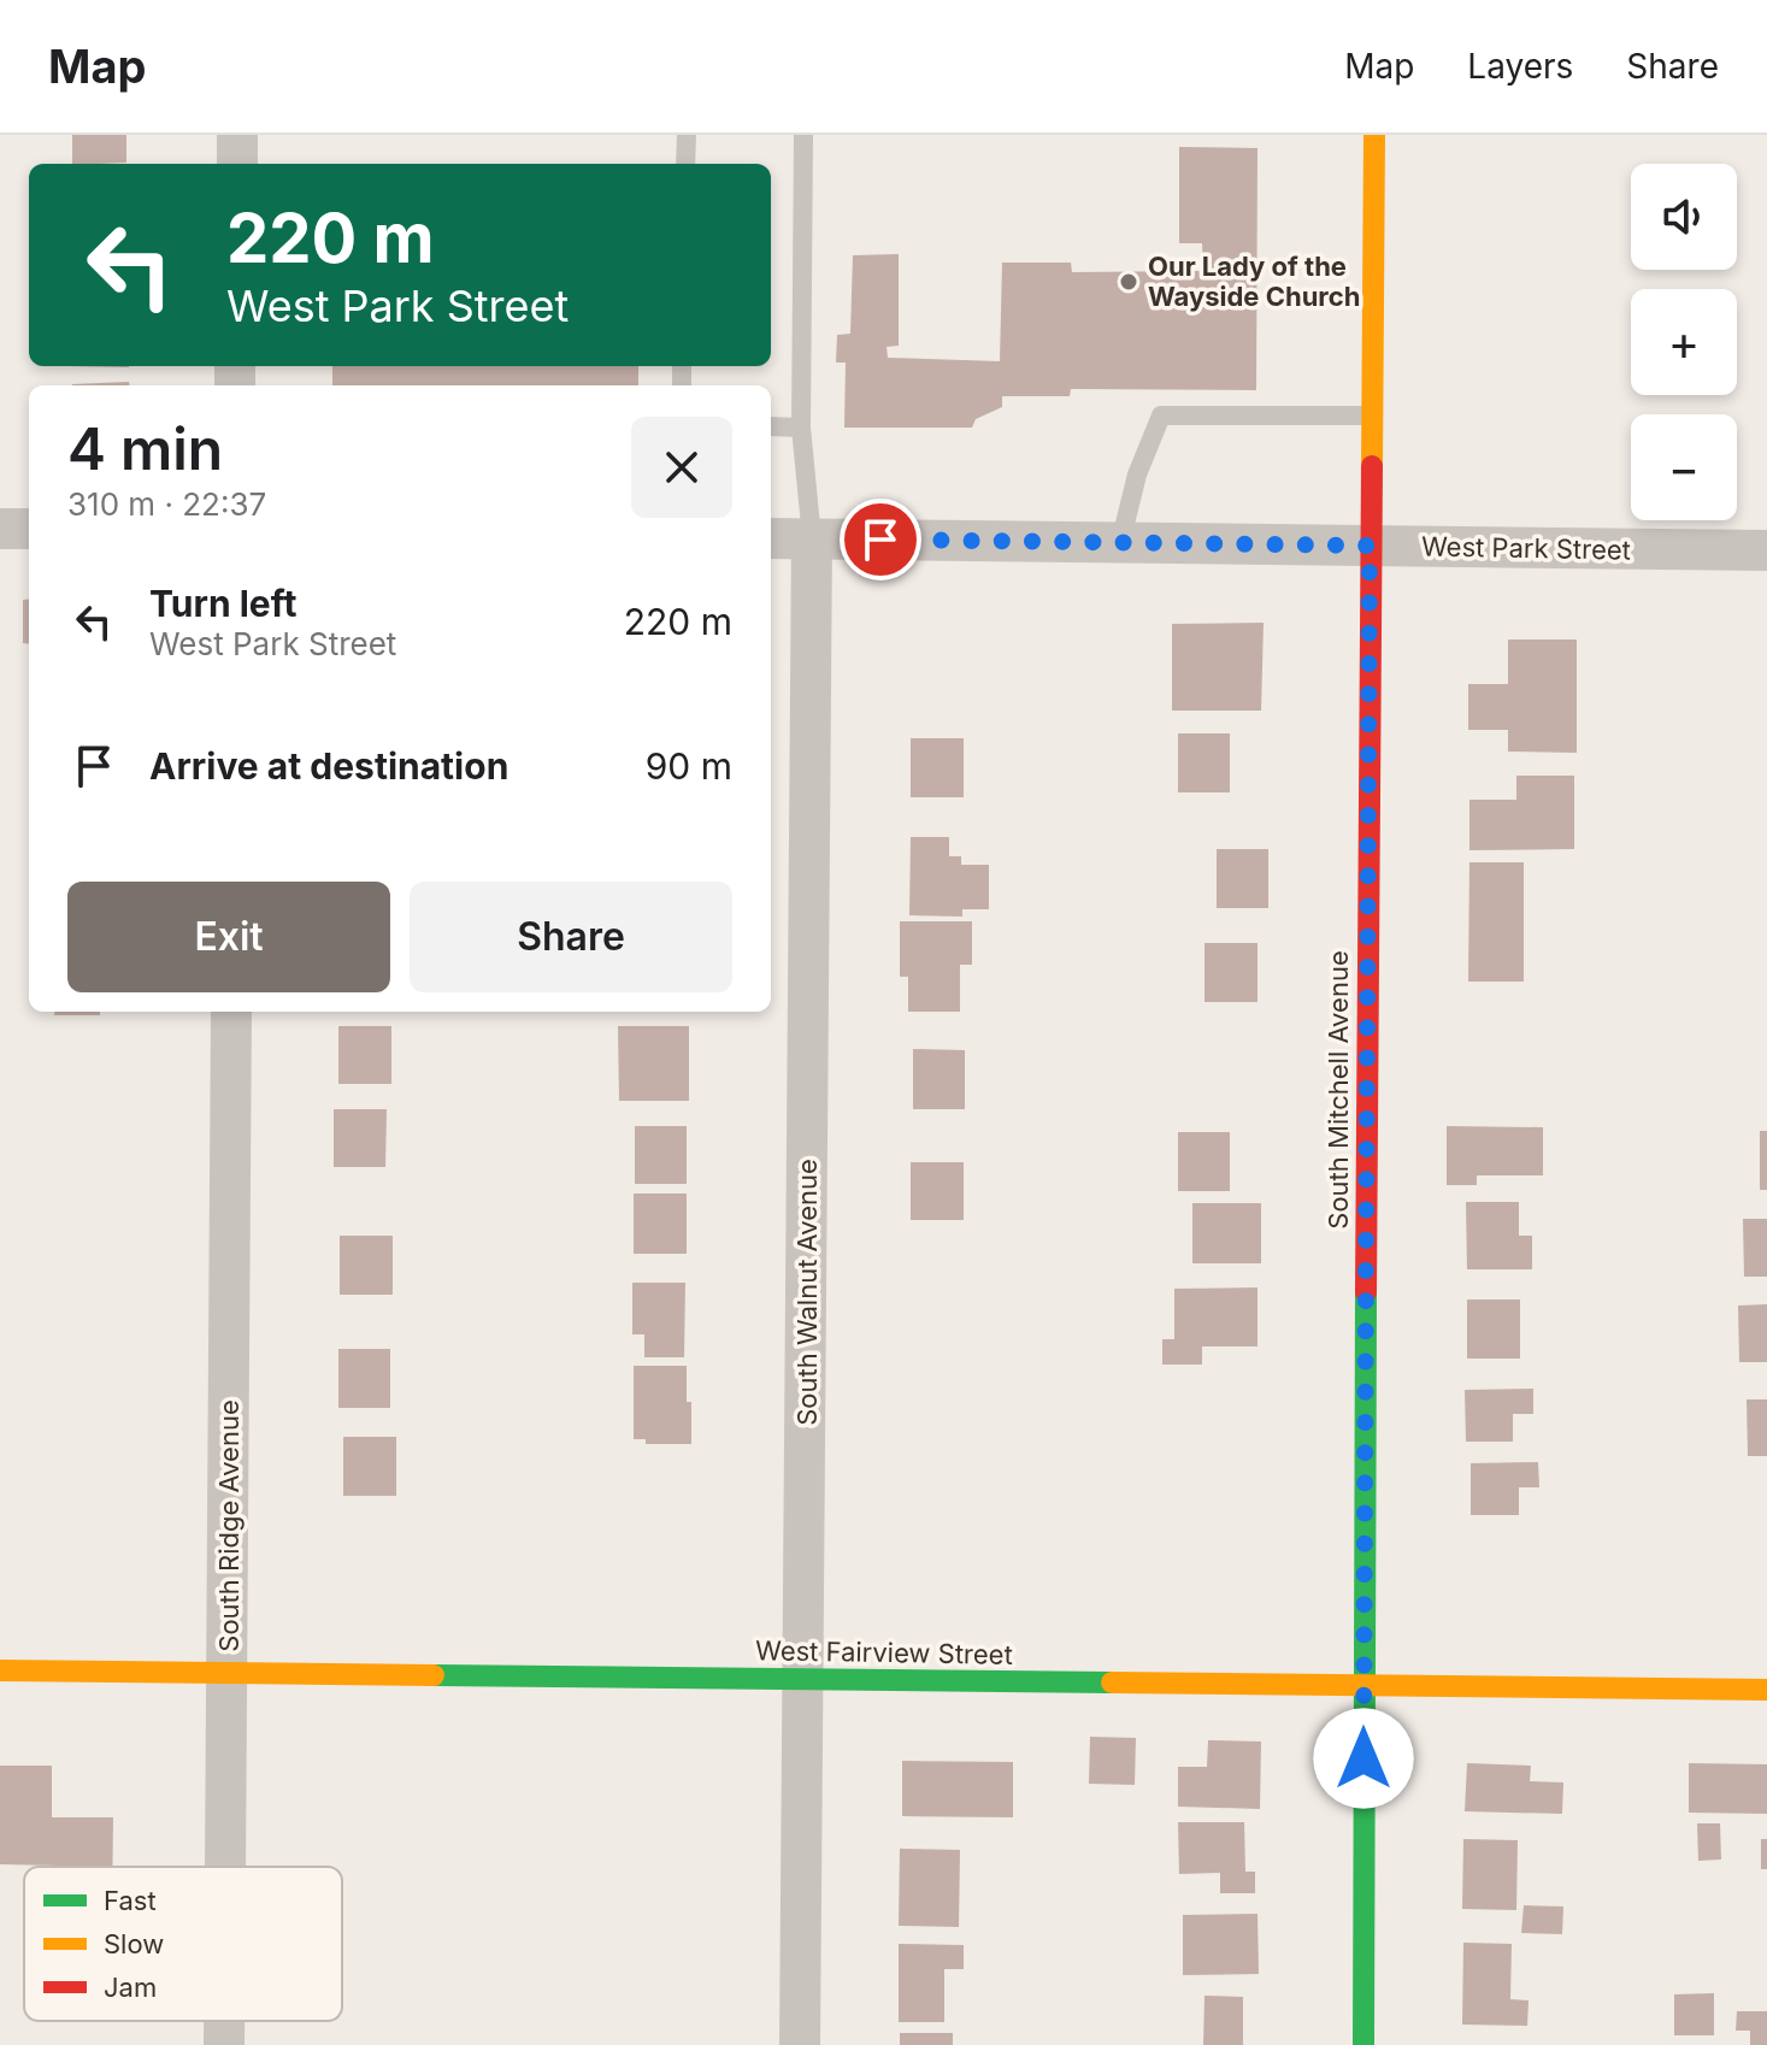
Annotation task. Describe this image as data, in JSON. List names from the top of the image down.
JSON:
{
  "streets": {
    "street": [
      "West Park Street",
      "South Mitchell Avenue",
      "South Walnut Avenue",
      "South Ridge Avenue",
      "West Fairview Street"
    ]
  },
  "crossings": [
    ["West Park Street", "South Mitchell Avenue"],
    ["West Park Street", "South Walnut Avenue"],
    ["South Mitchell Avenue", "West Fairview Street"],
    ["South Walnut Avenue", "West Fairview Street"],
    ["South Ridge Avenue", "West Fairview Street"]
  ],
  "places": ["Our Lady of the Wayside Church"],
  "legend": ["Fast", "Slow", "Jam"],
  "page": {
    "header": "Map",
    "nav": ["Map", "Layers", "Share"],
    "map_buttons": ["+", "−"],
    "turn": ["220 m", "West Park Street"],
    "heading": ["4 min", "310 m · 22:37"],
    "list": [
      {
        "name": "Turn left",
        "note": "West Park Street",
        "value": "220 m"
      },
      {
        "name": "Arrive at destination",
        "value": "90 m"
      }
    ],
    "buttons": ["Exit", "Share"]
  }
}
